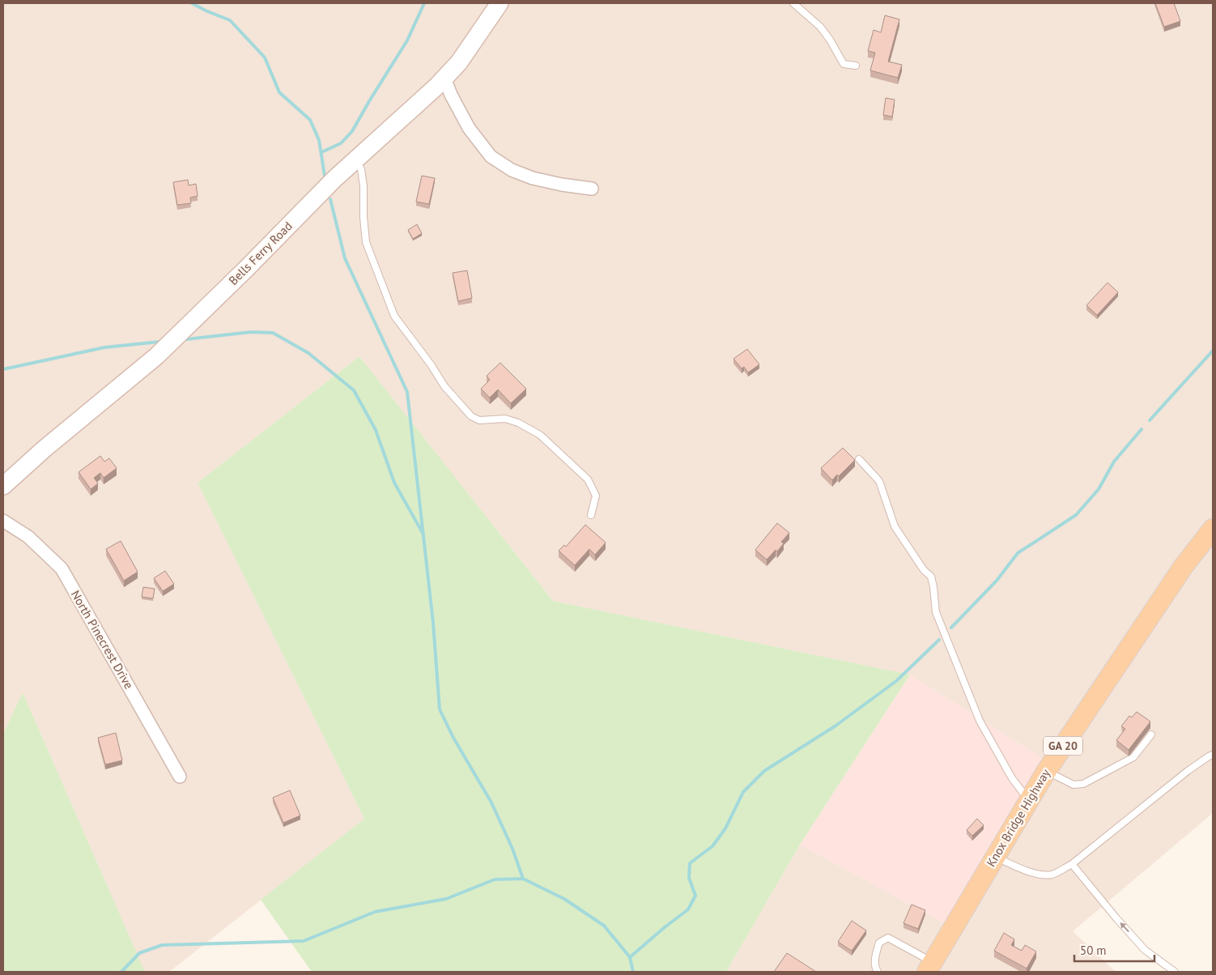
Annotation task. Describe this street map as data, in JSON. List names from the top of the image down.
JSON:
{
  "streets": {
    "main road": ["Bells Ferry Road", "GA 20", "Knox Bridge Highway"],
    "street": ["North Pinecrest Drive"]
  },
  "scale_bar": "50 m"
}
